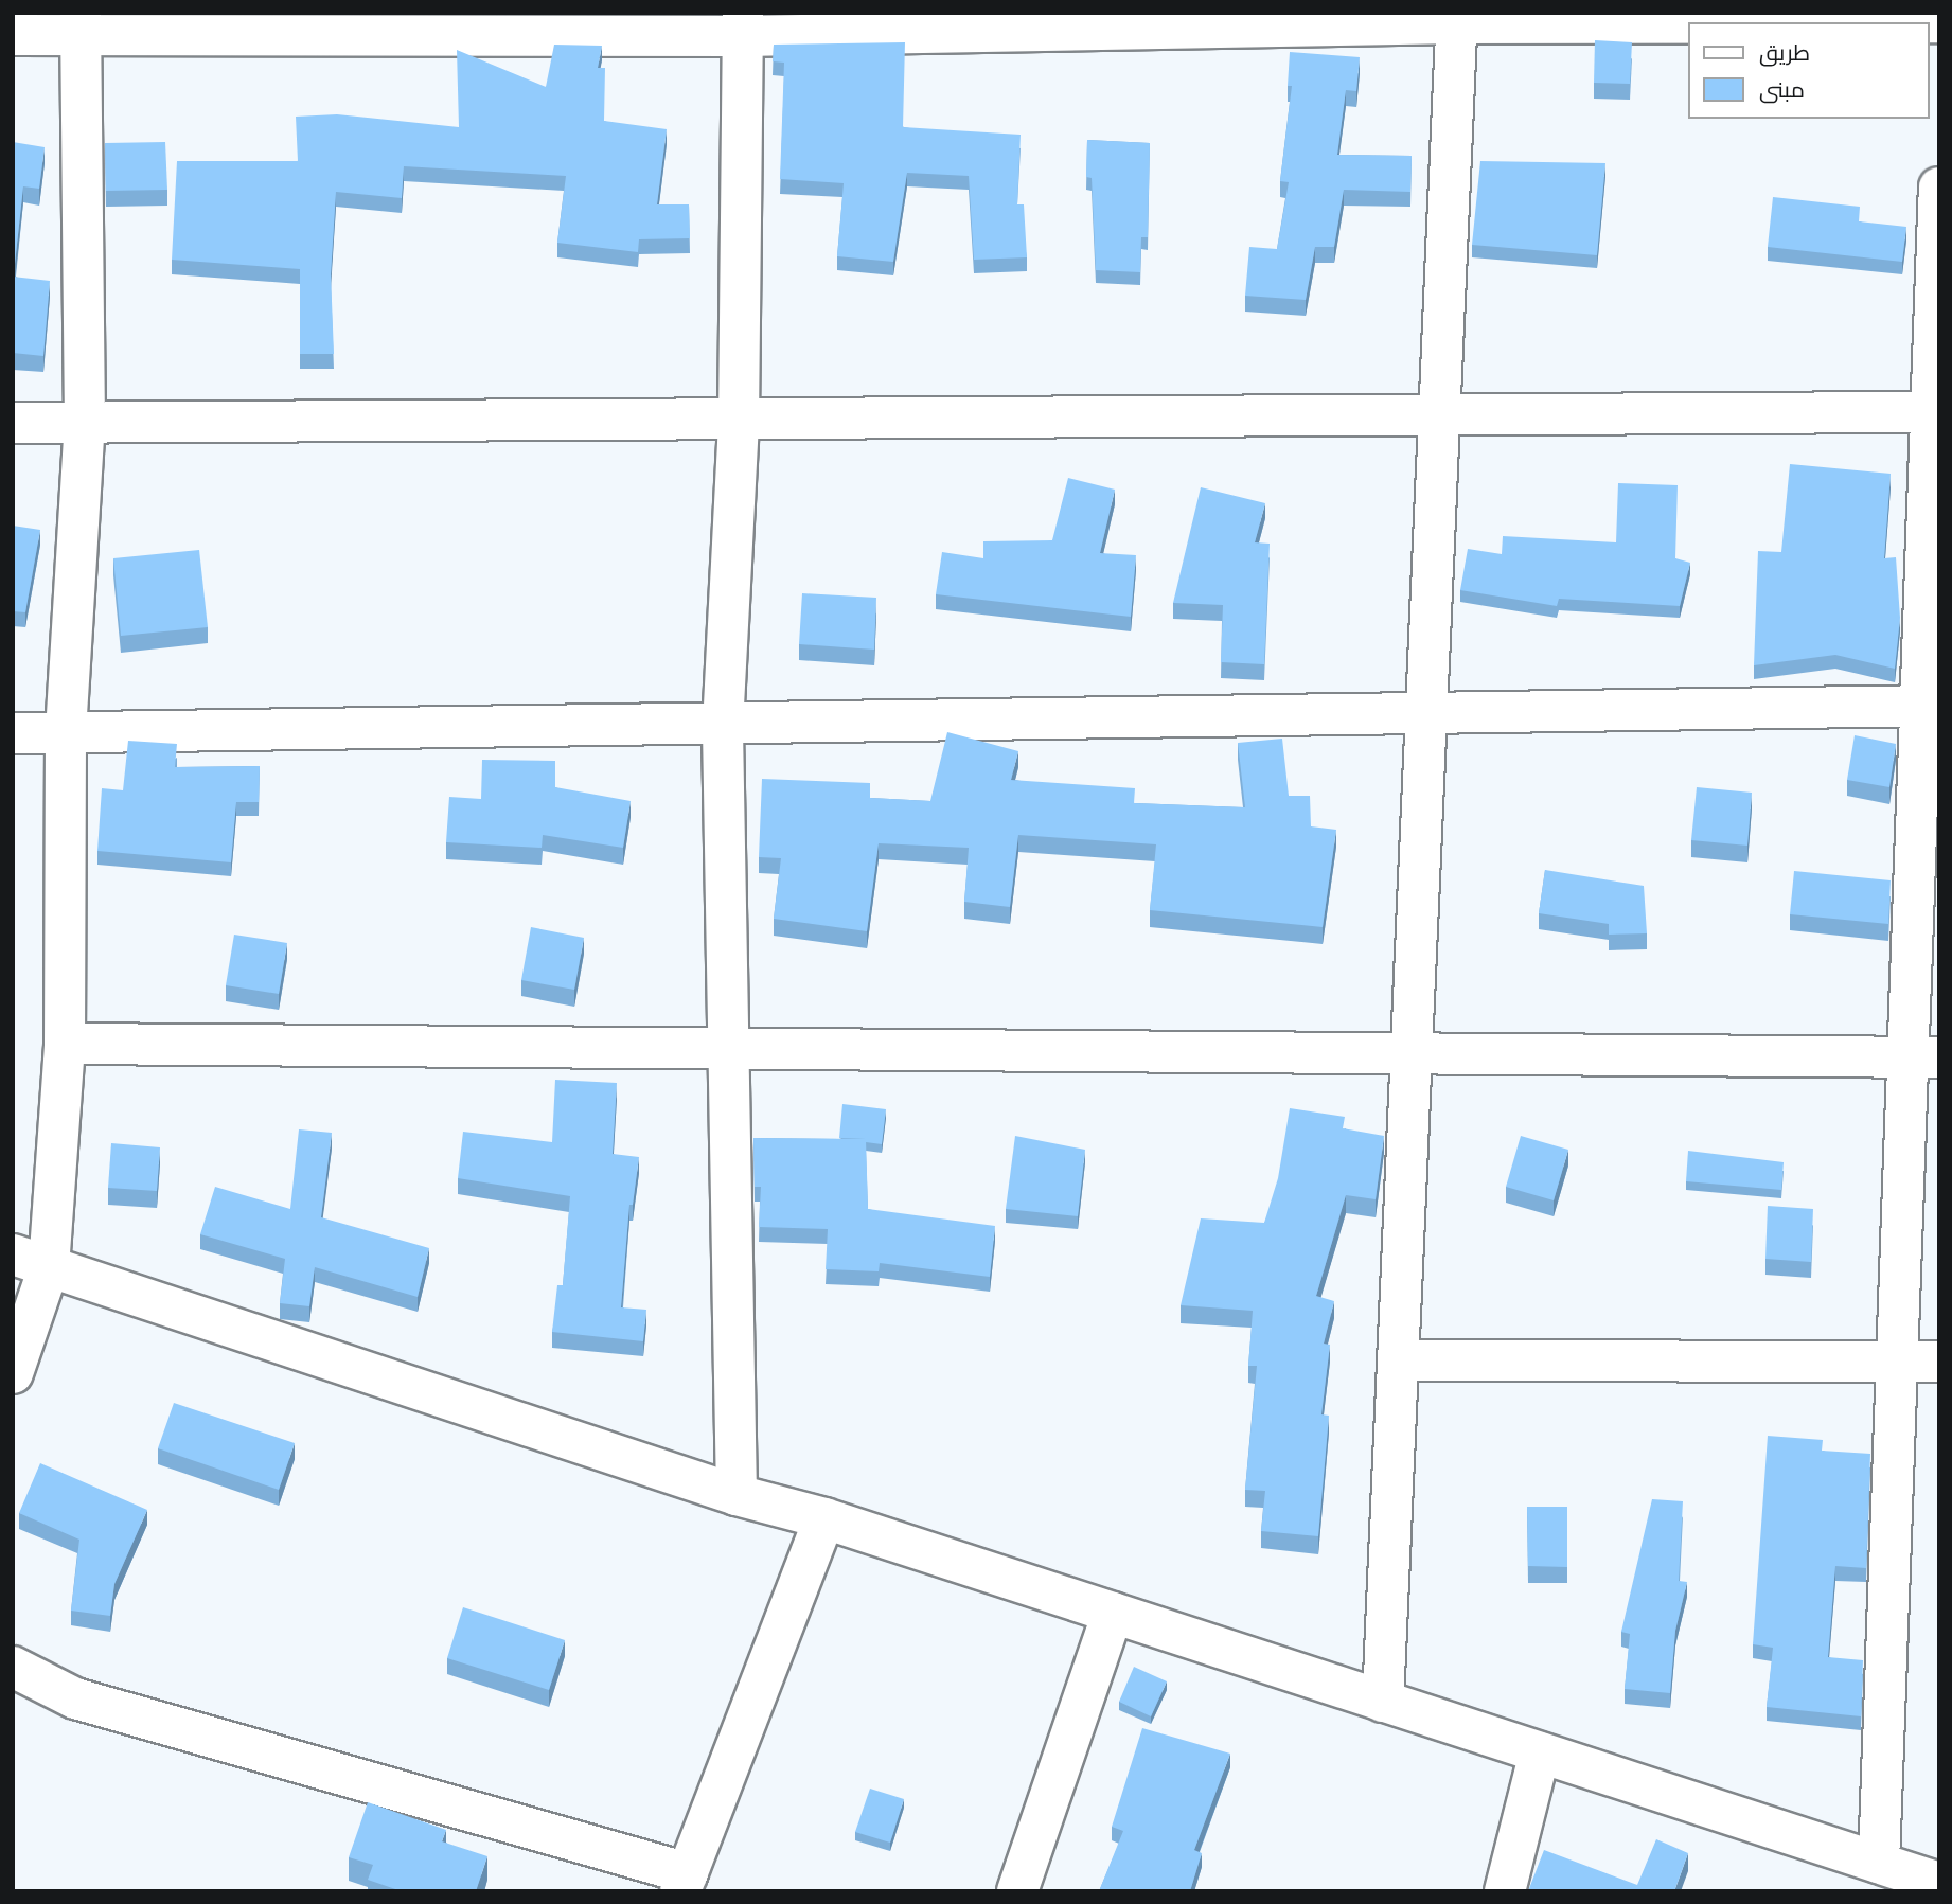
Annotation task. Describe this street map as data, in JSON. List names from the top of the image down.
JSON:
{
  "legend": ["طريق", "مبنى"]
}
